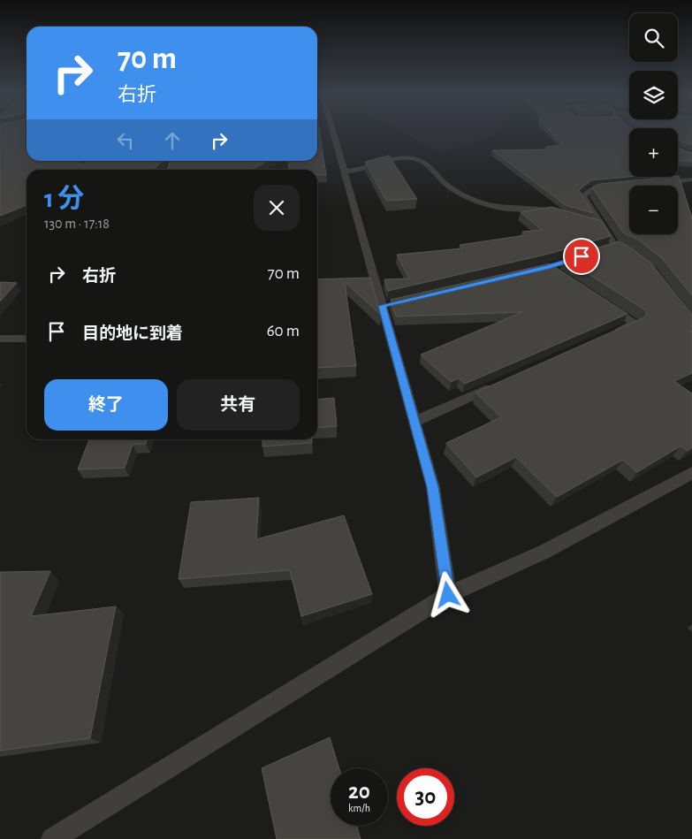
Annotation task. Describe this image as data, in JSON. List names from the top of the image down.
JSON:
{
  "page": {
    "map_buttons": ["+", "−"],
    "turn": ["70 m", "右折"],
    "heading": ["1 分", "130 m · 17:18"],
    "list": [
      {
        "name": "右折",
        "value": "70 m"
      },
      {
        "name": "目的地に到着",
        "value": "60 m"
      }
    ],
    "buttons": ["終了", "共有"],
    "speed": "20 km/h",
    "limit": "30"
  }
}
